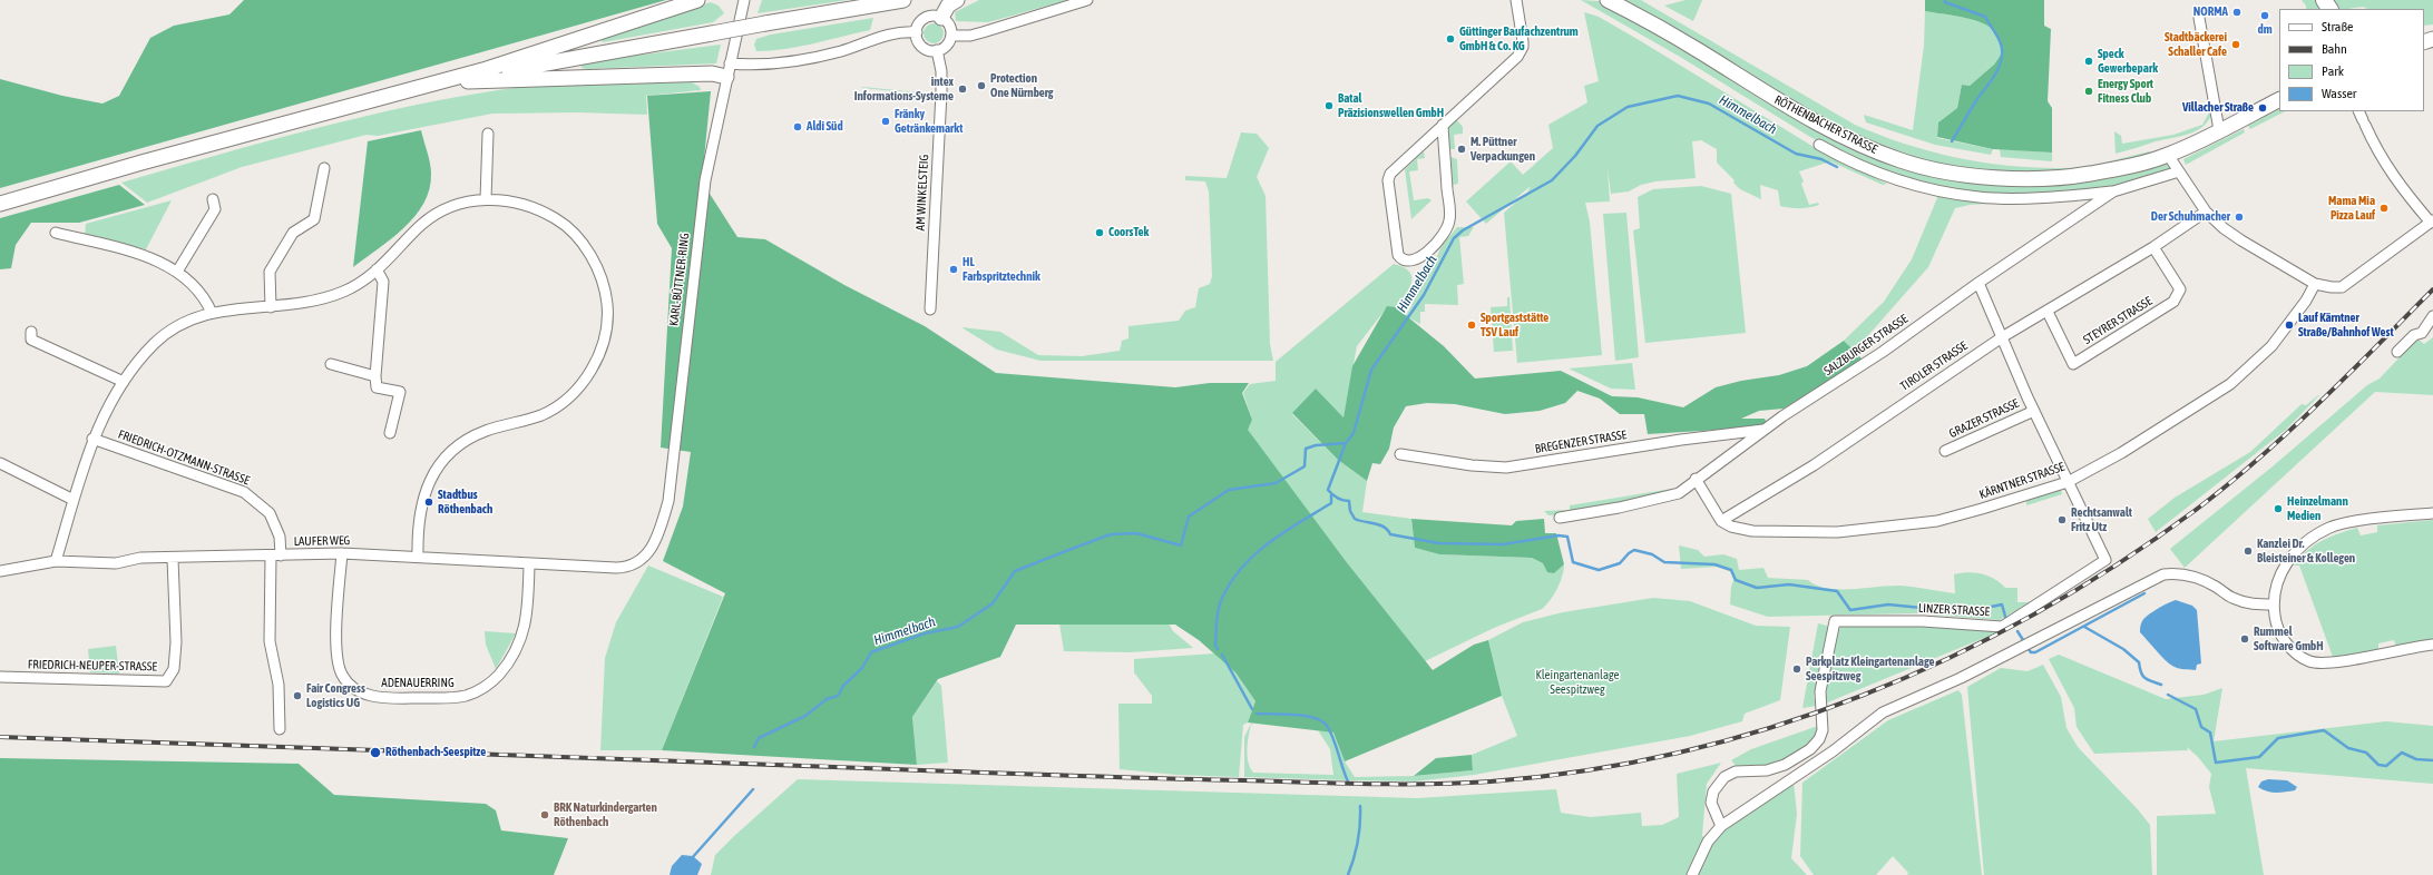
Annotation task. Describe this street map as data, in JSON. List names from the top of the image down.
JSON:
{
  "streets": {
    "main road": ["RÖTHENBACHER STRASSE"],
    "street": [
      "AM WINKELSTEIG",
      "KARL-BÜTTNER-RING",
      "STEYRER STRASSE",
      "SALZBURGER STRASSE",
      "TIROLER STRASSE",
      "GRAZER STRASSE",
      "BREGENZER STRASSE",
      "FRIEDRICH-OTZMANN-STRASSE",
      "KÄRNTNER STRASSE",
      "LAUFER WEG",
      "LINZER STRASSE",
      "FRIEDRICH-NEUPER-STRASSE",
      "ADENAUERRING"
    ]
  },
  "crossings": [
    ["RÖTHENBACHER STRASSE", "SALZBURGER STRASSE"],
    ["KARL-BÜTTNER-RING", "LAUFER WEG"],
    ["STEYRER STRASSE", "TIROLER STRASSE"],
    ["SALZBURGER STRASSE", "BREGENZER STRASSE"],
    ["SALZBURGER STRASSE", "LINZER STRASSE"],
    ["TIROLER STRASSE", "KÄRNTNER STRASSE"],
    ["TIROLER STRASSE", "LINZER STRASSE"],
    ["GRAZER STRASSE", "LINZER STRASSE"],
    ["FRIEDRICH-OTZMANN-STRASSE", "LAUFER WEG"],
    ["KÄRNTNER STRASSE", "LINZER STRASSE"],
    ["LAUFER WEG", "FRIEDRICH-NEUPER-STRASSE"],
    ["LAUFER WEG", "ADENAUERRING"]
  ],
  "water": ["Himmelbach"],
  "parks": ["Kleingartenanlage Seespitzweg"],
  "places": [
    "NORMA",
    "dm",
    "Güttinger Baufachzentrum GmbH & Co. KG",
    "Stadtbäckerei Schaller Cafe",
    "Speck Gewerbepark",
    "Protection One Nürnberg",
    "intex Informations-Systeme",
    "Energy Sport Fitness Club",
    "Batal Präzisionswellen GmbH",
    "Villacher Straße",
    "Fränky Getränkemarkt",
    "Aldi Süd",
    "M. Püttner Verpackungen",
    "Mama Mia Pizza Lauf",
    "Der Schuhmacher",
    "CoorsTek",
    "HL Farbspritztechnik",
    "Sportgaststätte TSV Lauf",
    "Lauf Kärntner Straße/Bahnhof West",
    "Stadtbus Röthenbach",
    "Heinzelmann Medien",
    "Rechtsanwalt Fritz Utz",
    "Kanzlei Dr. Bleisteiner & Kollegen",
    "Rummel Software GmbH",
    "Parkplatz Kleingartenanlage Seespitzweg",
    "Fair Congress Logistics UG",
    "Röthenbach-Seespitze",
    "BRK Naturkindergarten Röthenbach"
  ],
  "legend": [
    "Straße",
    "Bahn",
    "Park",
    "Wasser"
  ]
}
